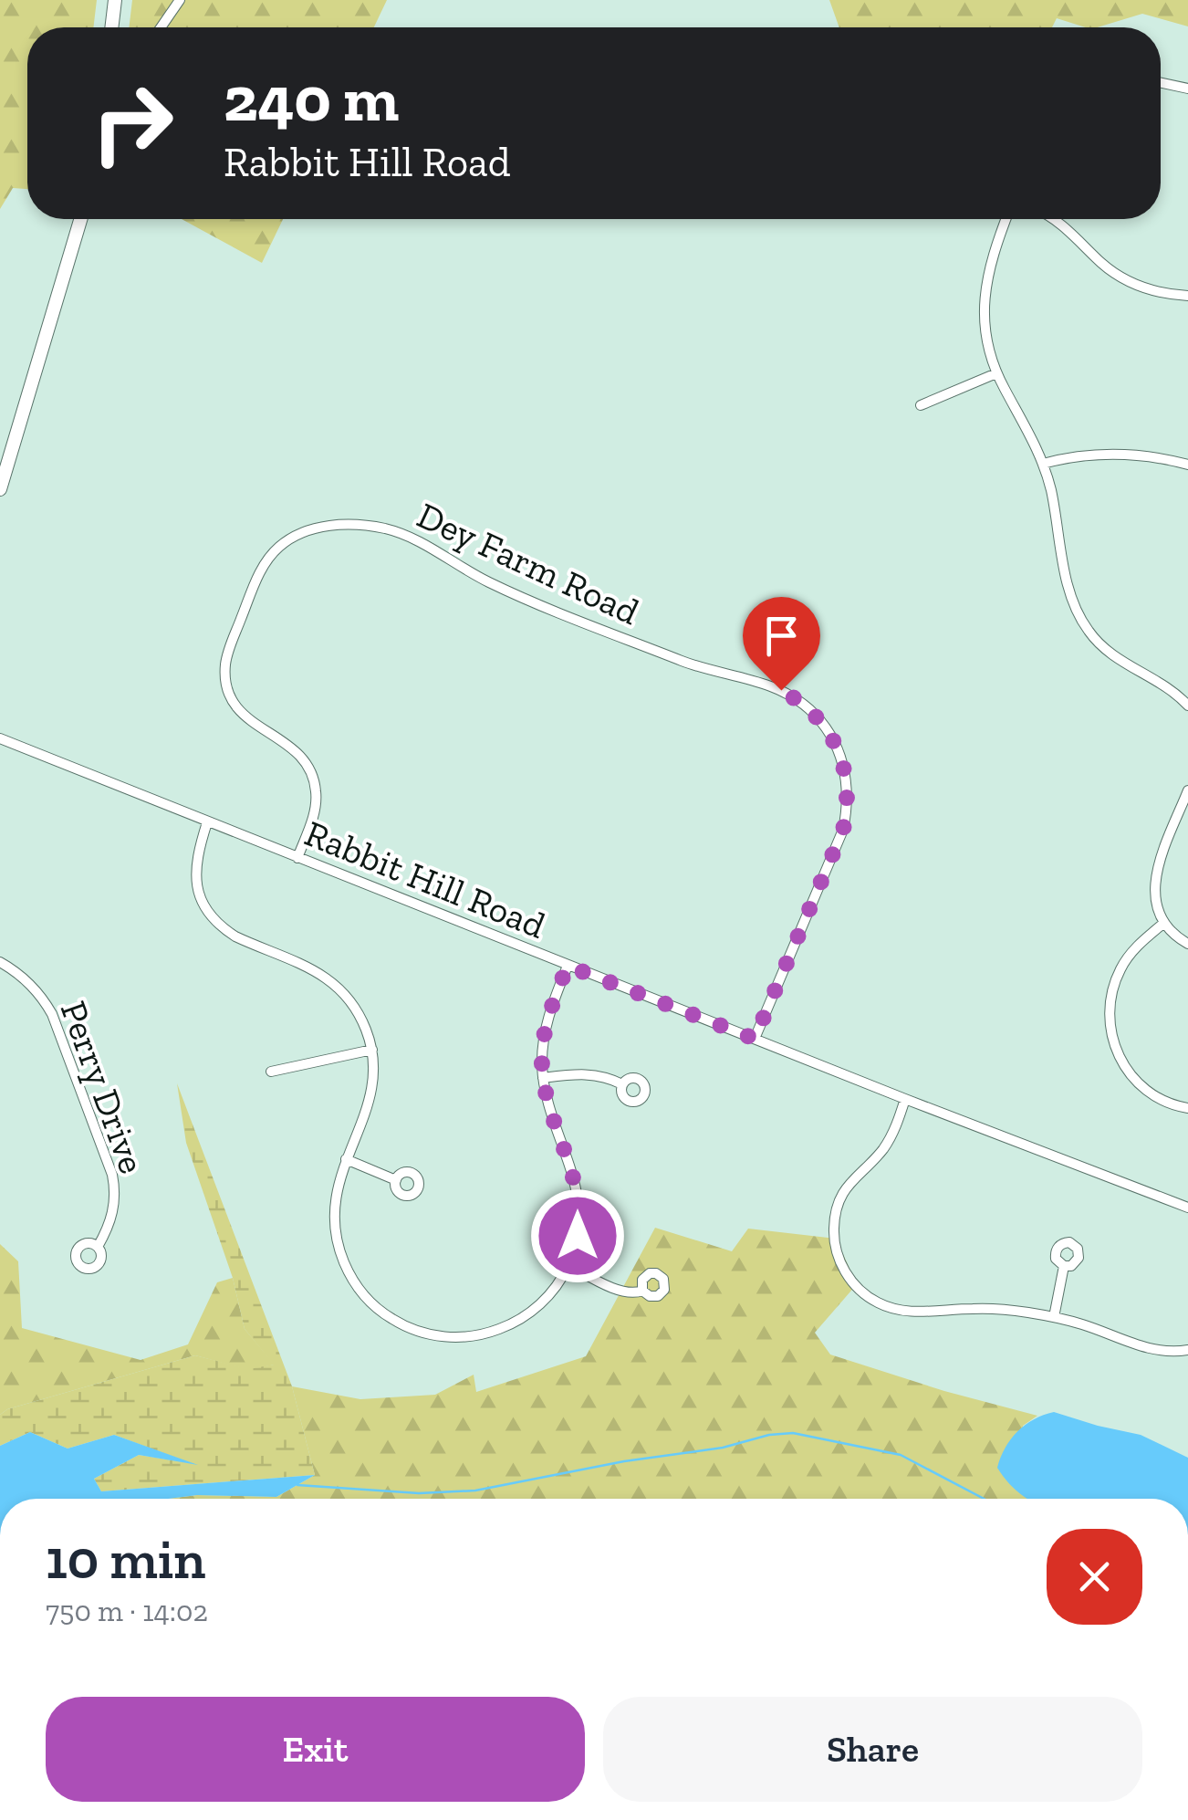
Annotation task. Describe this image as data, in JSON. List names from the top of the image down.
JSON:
{
  "streets": {
    "street": ["Dey Farm Road", "Rabbit Hill Road", "Perry Drive"]
  },
  "crossings": [
    ["Dey Farm Road", "Rabbit Hill Road"]
  ],
  "page": {
    "turn": ["240 m", "Rabbit Hill Road"],
    "heading": ["10 min", "750 m · 14:02"],
    "buttons": ["Exit", "Share"]
  }
}
